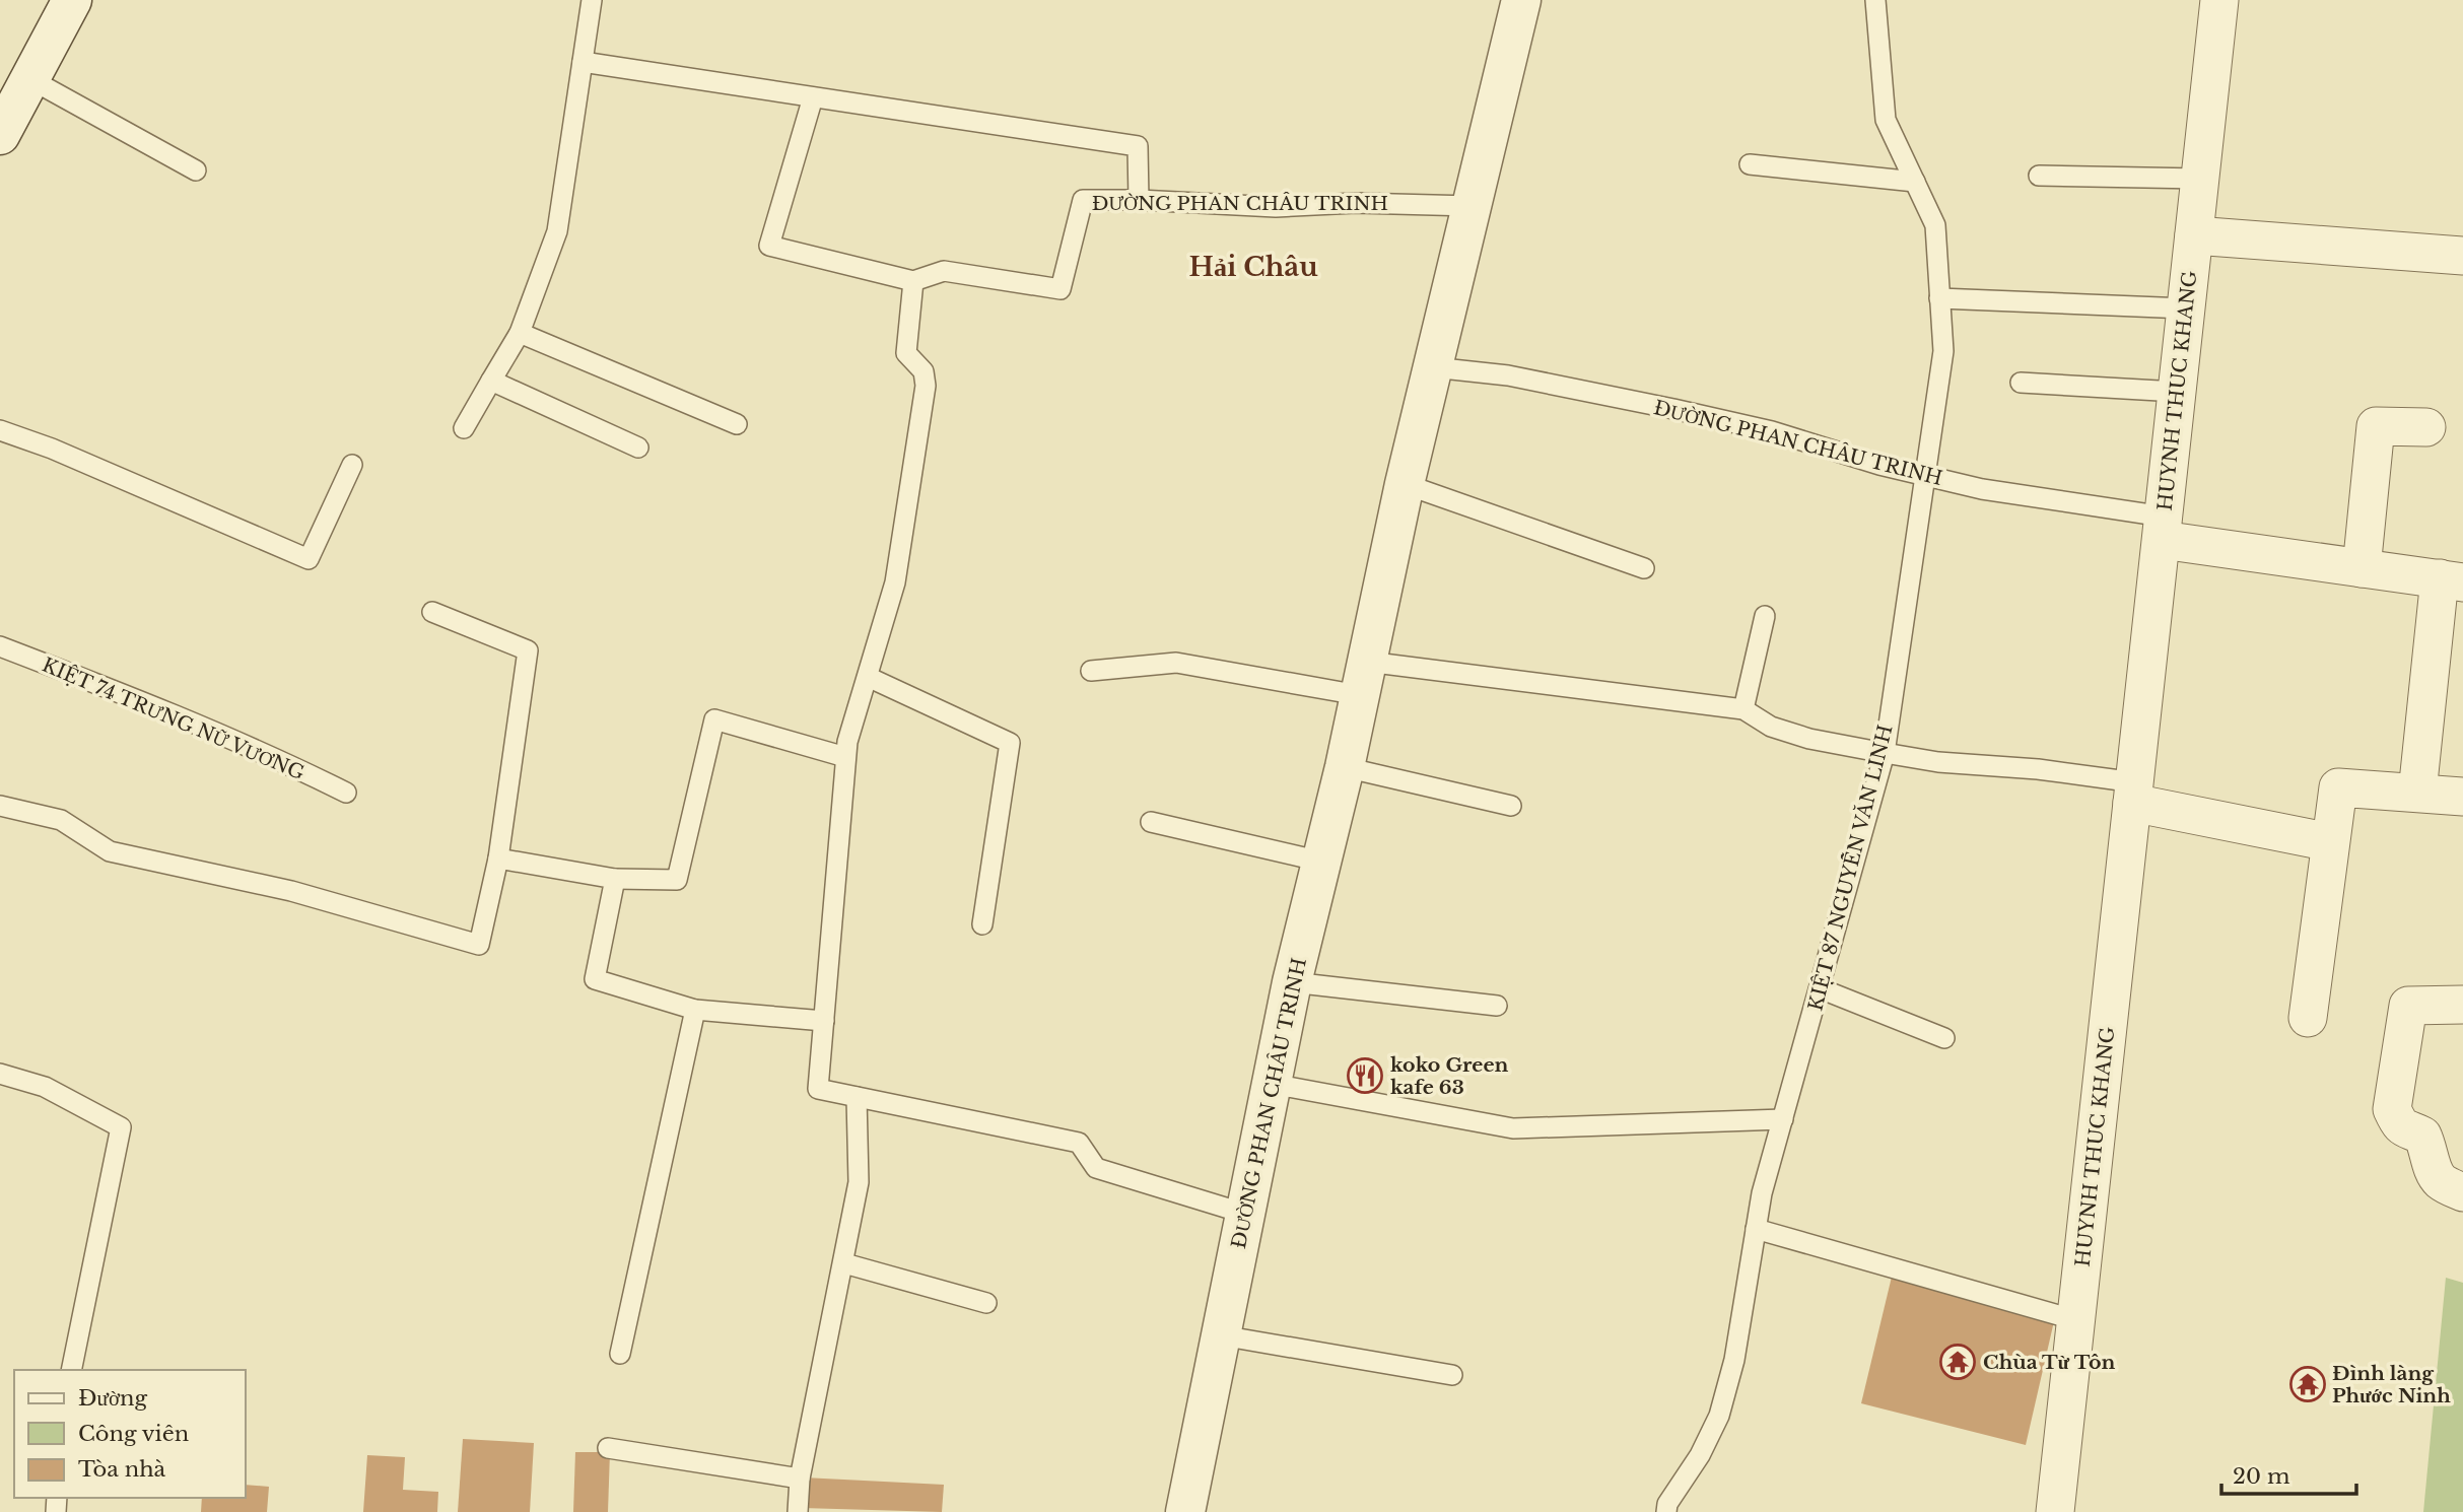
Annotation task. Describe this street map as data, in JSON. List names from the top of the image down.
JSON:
{
  "streets": {
    "street": ["ĐƯỜNG PHAN CHÂU TRINH", "HUYNH THUC KHANG"],
    "lane": ["KIỆT 74 TRƯNG NỮ VƯƠNG", "KIỆT 87 NGUYỄN VĂN LINH"]
  },
  "crossings": [
    ["ĐƯỜNG PHAN CHÂU TRINH", "HUYNH THUC KHANG"],
    ["ĐƯỜNG PHAN CHÂU TRINH", "KIỆT 87 NGUYỄN VĂN LINH"]
  ],
  "districts": ["Hải Châu"],
  "places": {
    "restaurant": ["koko Green kafe 63"],
    "temple": ["Chùa Từ Tôn", "Đình làng Phước Ninh"]
  },
  "legend": ["Đường", "Công viên", "Tòa nhà"],
  "scale_bar": "20 m"
}
